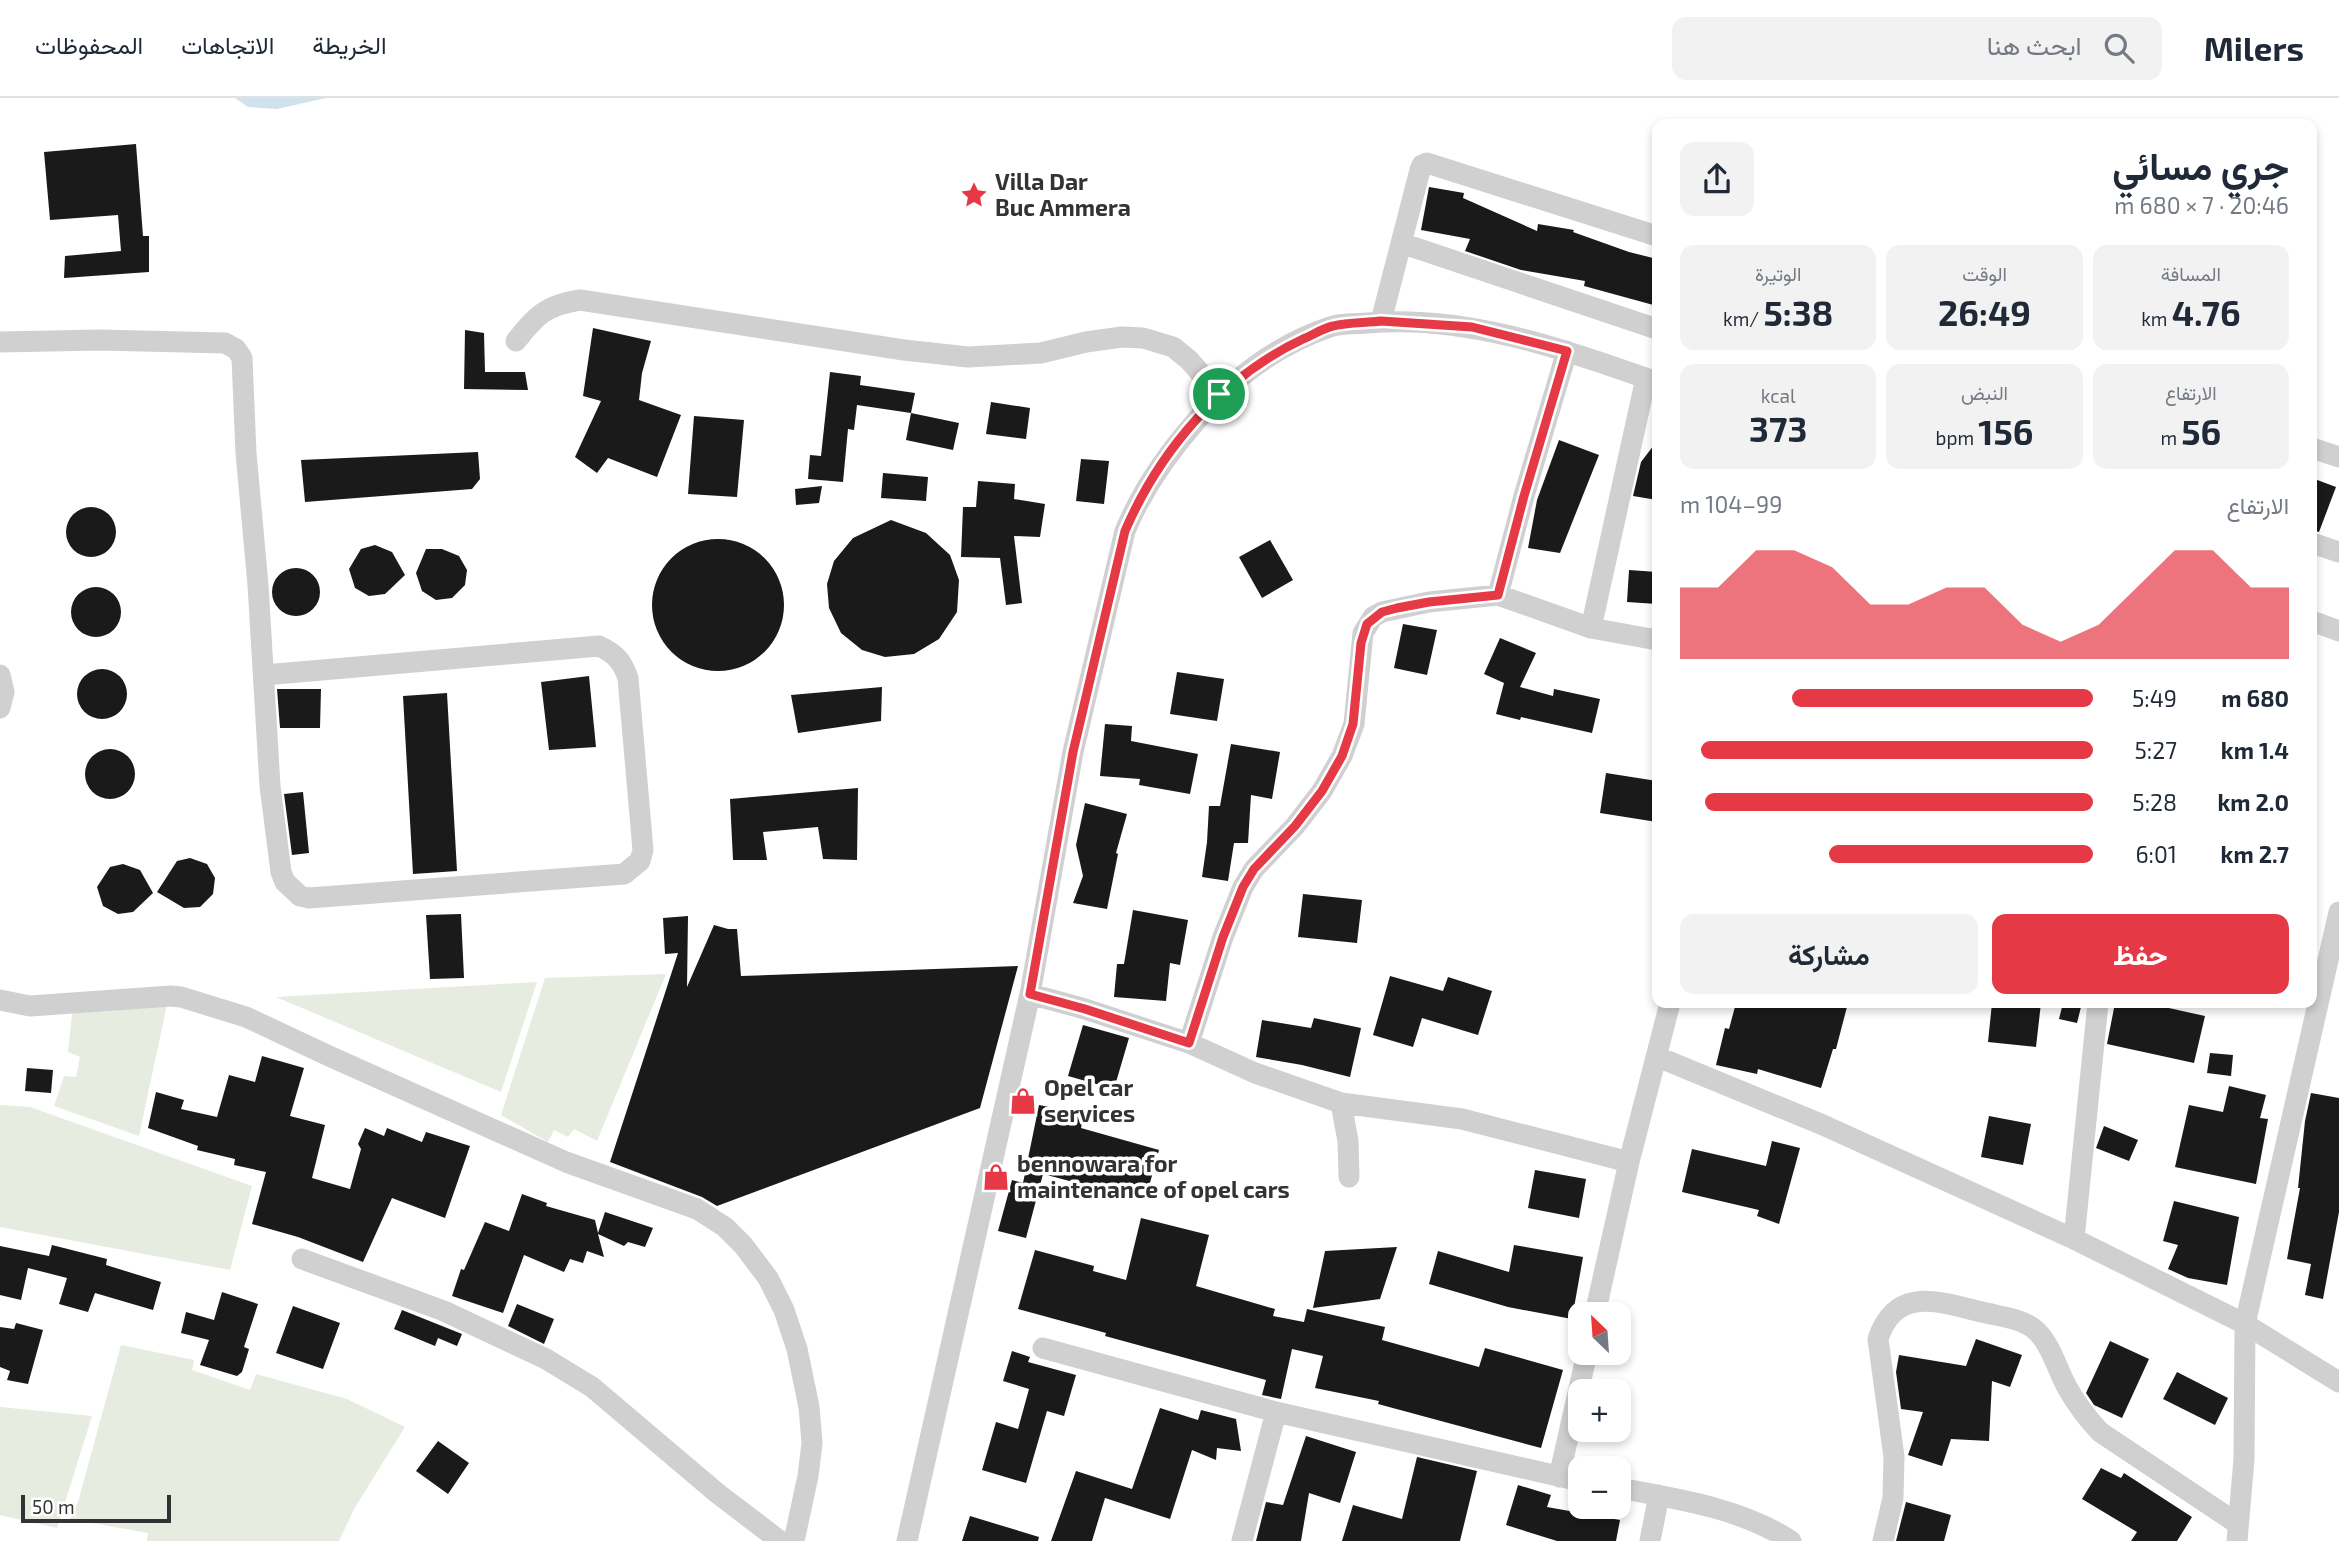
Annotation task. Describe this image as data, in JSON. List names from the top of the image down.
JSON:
{
  "places": {
    "place": ["Villa Dar Buc Ammera"],
    "shop": ["Opel car services", "bennowara for maintenance of opel cars"]
  },
  "scale_bar": "50 m",
  "north": "top left",
  "page": {
    "header": "Milers",
    "search": "ابحث هنا",
    "nav": ["الخريطة", "الاتجاهات", "المحفوظات"],
    "heading": ["جري مسائي", "20:46 · 7 × 680 m"],
    "stats": [
      ["المسافة", "4.76 km"],
      ["الوقت", "26:49"],
      ["الوتيرة", "5:38 /km"],
      ["الارتفاع", "56 m"],
      ["النبض", "156 bpm"],
      ["kcal", "373"]
    ],
    "chart": ["الارتفاع", "99–104 m"],
    "list": [
      {
        "name": "680 m",
        "note": "5:49"
      },
      {
        "name": "1.4 km",
        "note": "5:27"
      },
      {
        "name": "2.0 km",
        "note": "5:28"
      },
      {
        "name": "2.7 km",
        "note": "6:01"
      }
    ],
    "buttons": ["حفظ", "مشاركة"],
    "map_buttons": ["+", "−"],
    "scale": "50 m"
  }
}
